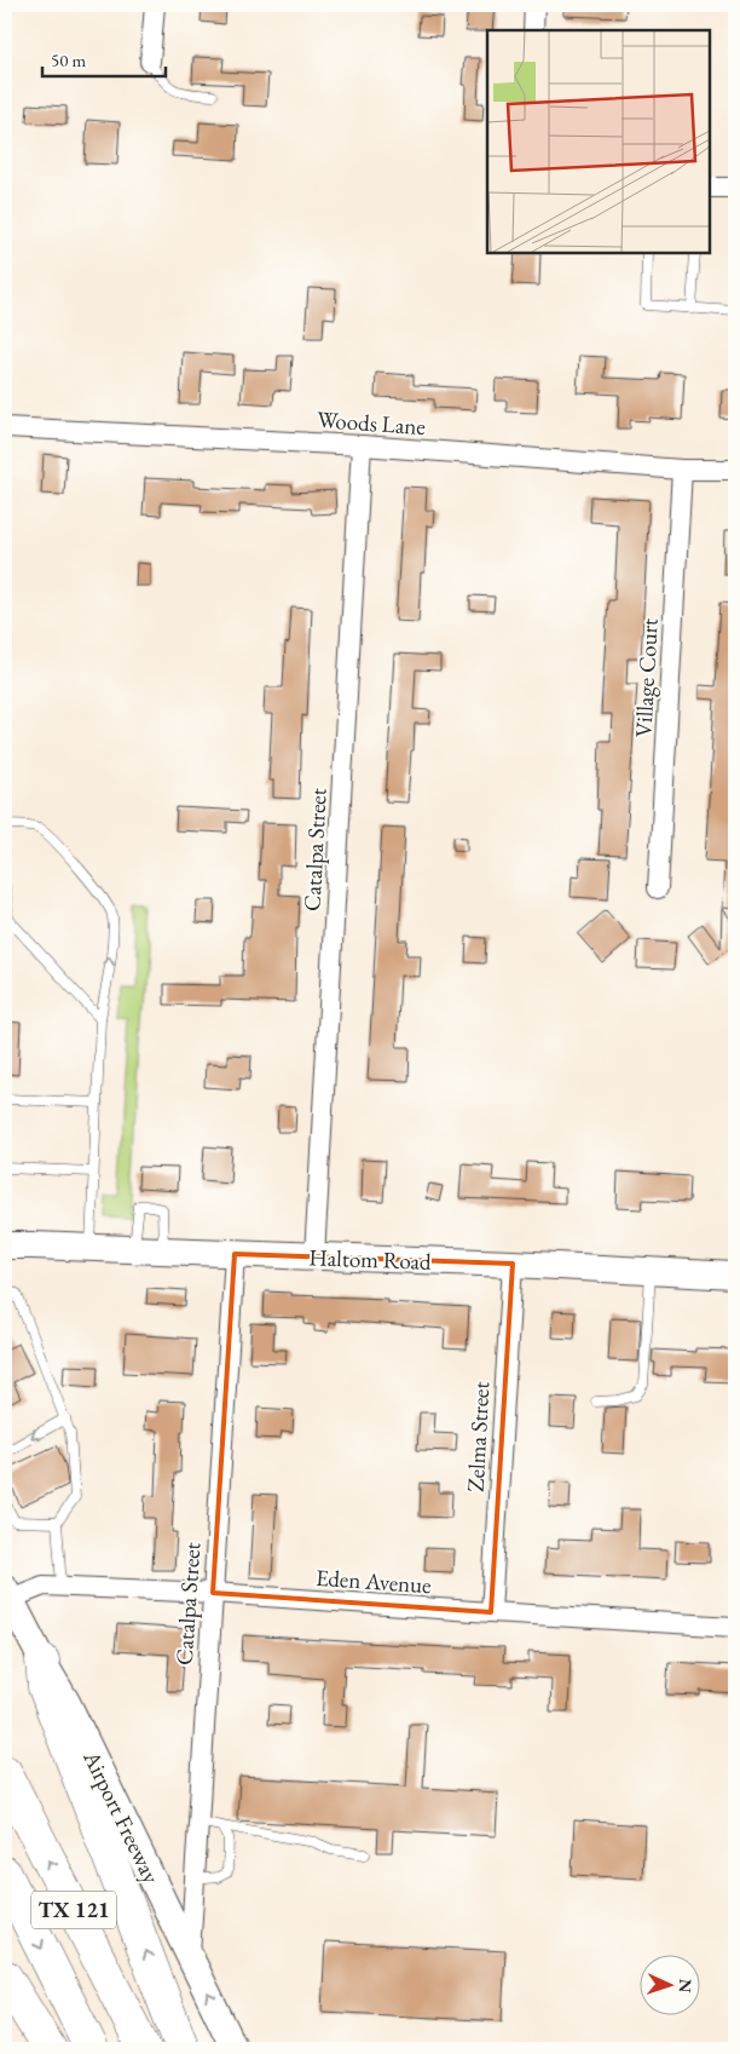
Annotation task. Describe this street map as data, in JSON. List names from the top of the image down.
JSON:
{
  "streets": {
    "highway": ["TX 121"],
    "main road": ["Haltom Road", "Airport Freeway"],
    "street": [
      "Woods Lane",
      "Village Court",
      "Catalpa Street",
      "Zelma Street",
      "Eden Avenue"
    ]
  },
  "crossings": [
    ["Woods Lane", "Village Court"],
    ["Woods Lane", "Catalpa Street"],
    ["Catalpa Street", "Haltom Road"],
    ["Catalpa Street", "Eden Avenue"],
    ["Catalpa Street", "Airport Freeway"],
    ["Haltom Road", "Zelma Street"],
    ["Zelma Street", "Eden Avenue"],
    ["Eden Avenue", "Airport Freeway"]
  ],
  "scale_bar": "50 m",
  "north": "right"
}
